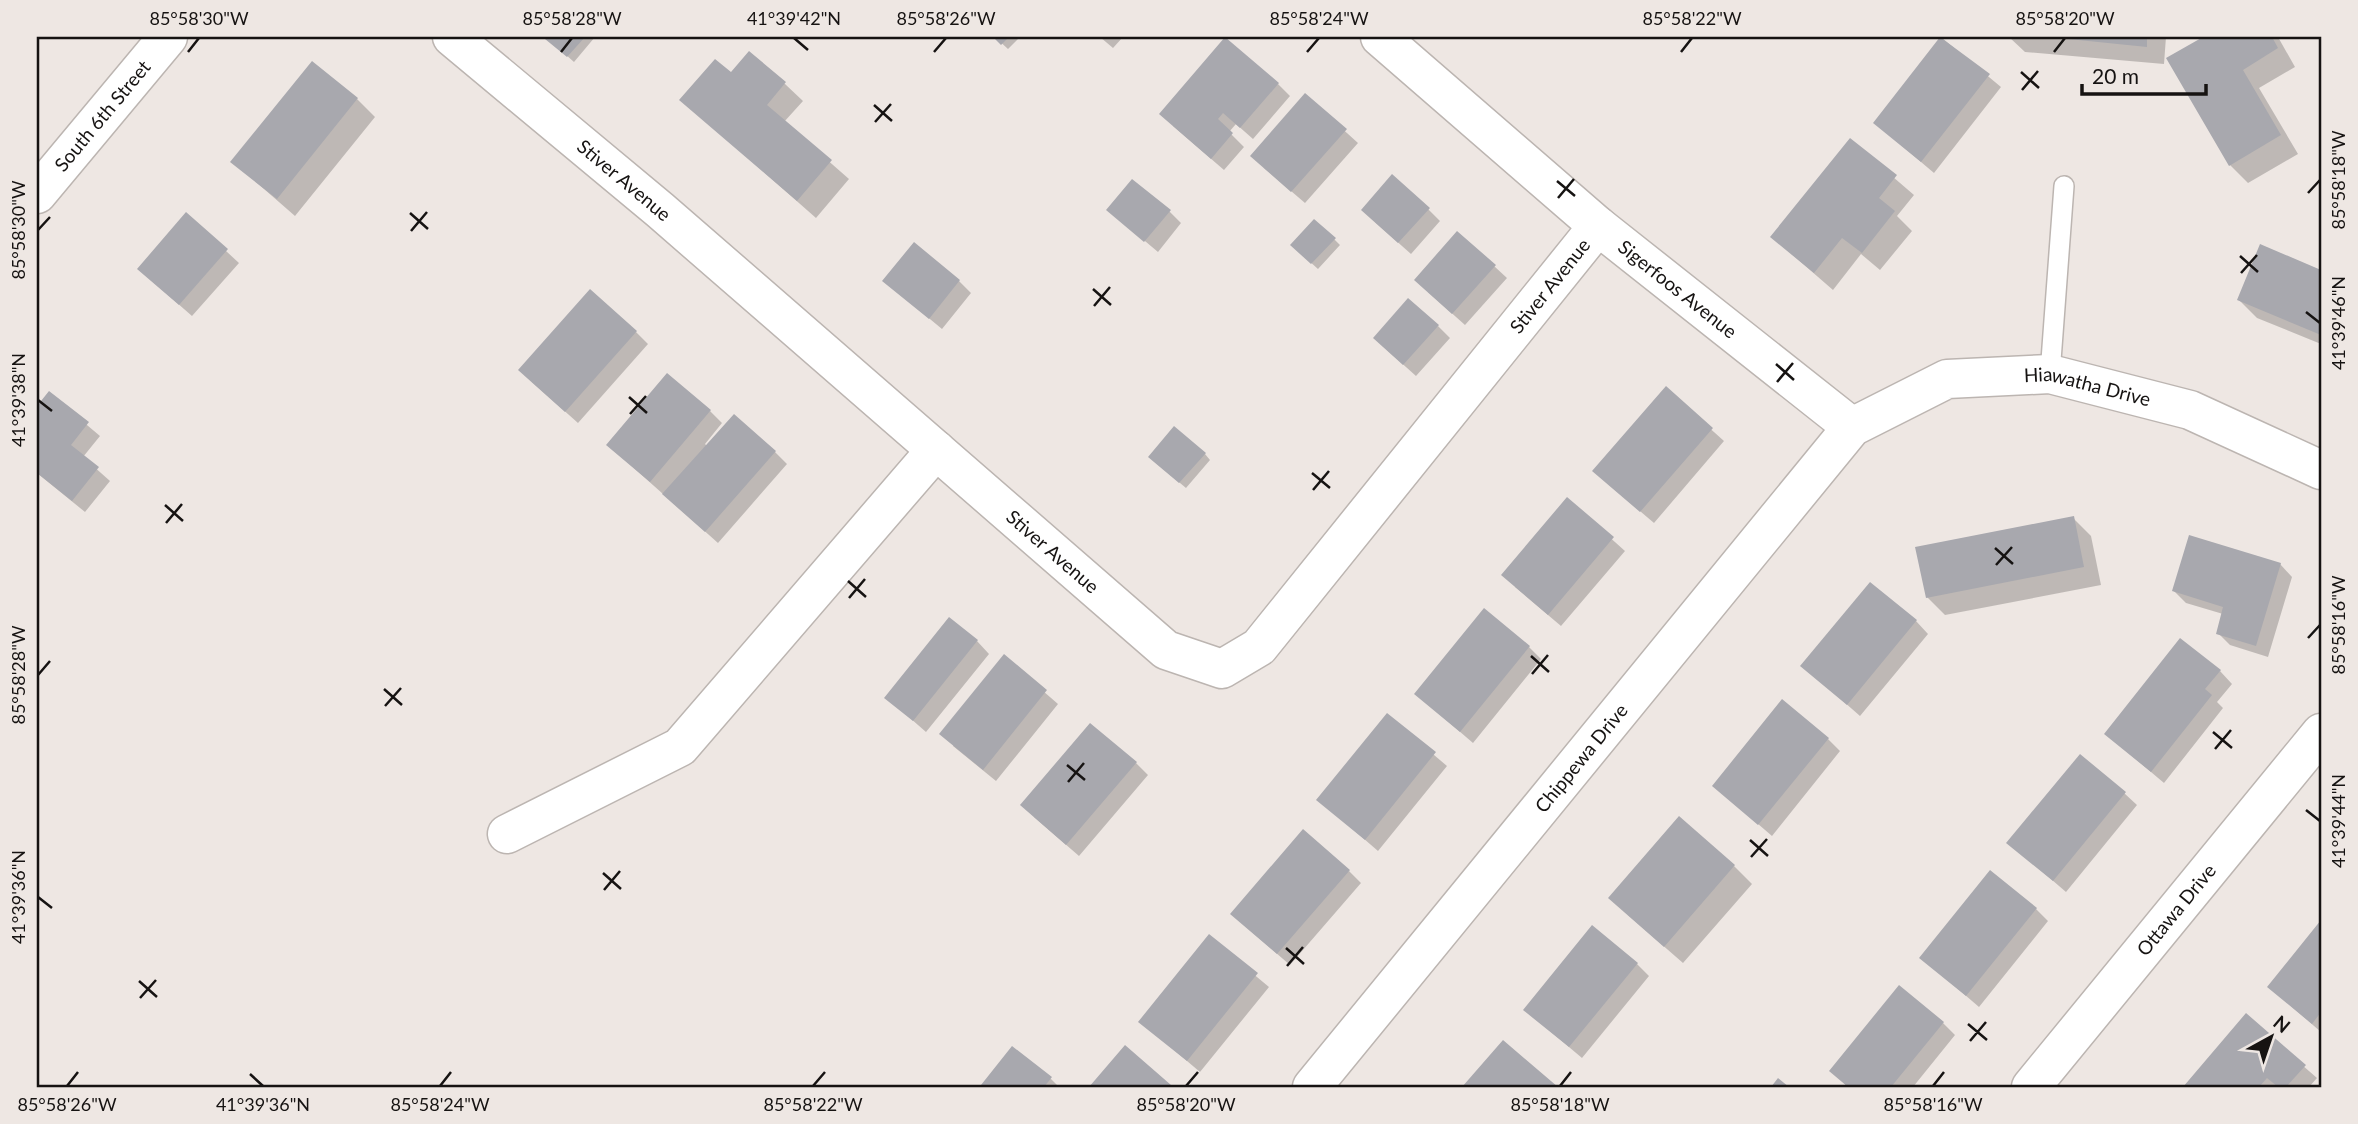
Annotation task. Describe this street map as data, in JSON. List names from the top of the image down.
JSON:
{
  "streets": {
    "street": [
      "South 6th Street",
      "Stiver Avenue",
      "Sigerfoos Avenue",
      "Hiawatha Drive",
      "Chippewa Drive",
      "Ottawa Drive"
    ]
  },
  "crossings": [
    ["Stiver Avenue", "Sigerfoos Avenue"],
    ["Sigerfoos Avenue", "Hiawatha Drive"],
    ["Sigerfoos Avenue", "Chippewa Drive"],
    ["Hiawatha Drive", "Chippewa Drive"]
  ],
  "scale_bar": "20 m",
  "north": "top right",
  "coordinates": [
    "85°58'30\"W",
    "85°58'28\"W",
    "41°39'42\"N",
    "85°58'26\"W",
    "85°58'24\"W",
    "85°58'22\"W",
    "85°58'20\"W",
    "85°58'18\"W",
    "41°39'46\"N",
    "41°39'38\"N",
    "85°58'16\"W",
    "41°39'44\"N",
    "41°39'36\"N"
  ]
}
